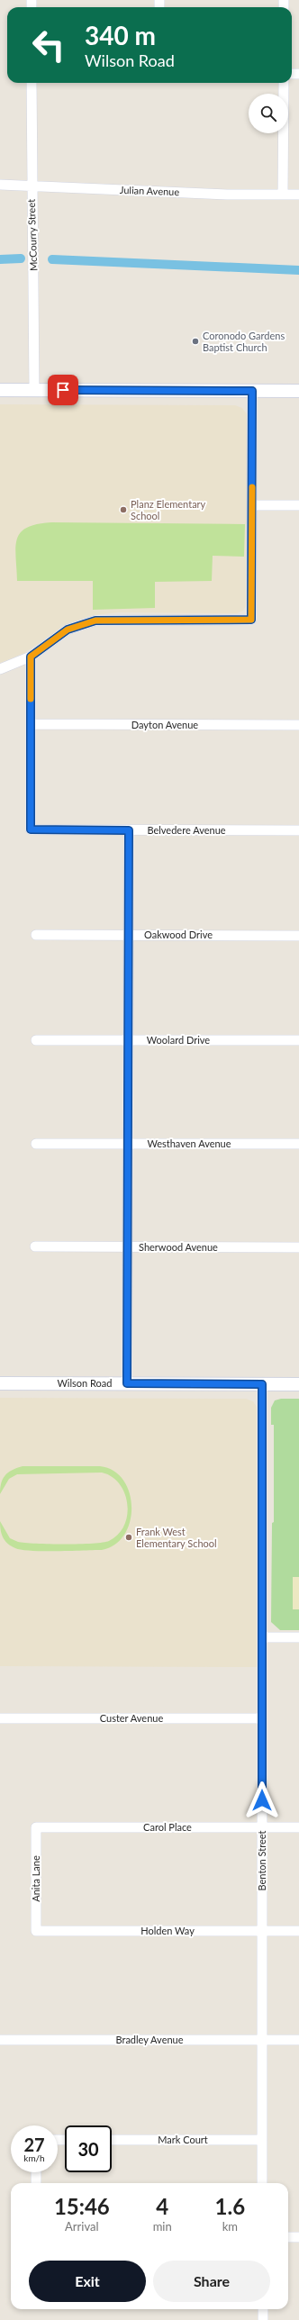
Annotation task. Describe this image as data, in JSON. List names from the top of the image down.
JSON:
{
  "streets": {
    "street": [
      "Julian Avenue",
      "McCourry Street",
      "Dayton Avenue",
      "Belvedere Avenue",
      "Oakwood Drive",
      "Woolard Drive",
      "Westhaven Avenue",
      "Sherwood Avenue",
      "Wilson Road",
      "Custer Avenue",
      "Carol Place",
      "Benton Street",
      "Anita Lane",
      "Holden Way",
      "Bradley Avenue",
      "Mark Court"
    ]
  },
  "crossings": [
    ["Julian Avenue", "McCourry Street"],
    ["Dayton Avenue", "Belvedere Avenue"],
    ["Wilson Road", "Benton Street"],
    ["Custer Avenue", "Benton Street"],
    ["Carol Place", "Benton Street"],
    ["Carol Place", "Anita Lane"],
    ["Benton Street", "Holden Way"],
    ["Benton Street", "Bradley Avenue"],
    ["Benton Street", "Mark Court"],
    ["Anita Lane", "Holden Way"]
  ],
  "places": ["Coronodo Gardens Baptist Church", "Planz Elementary School", "Frank West Elementary School"],
  "page": {
    "turn": ["340 m", "Wilson Road"],
    "speed": "27 km/h",
    "limit": "30",
    "eta": [
      "15:46",
      "Arrival",
      "4",
      "min",
      "1.6",
      "km"
    ],
    "buttons": ["Exit", "Share"]
  }
}
